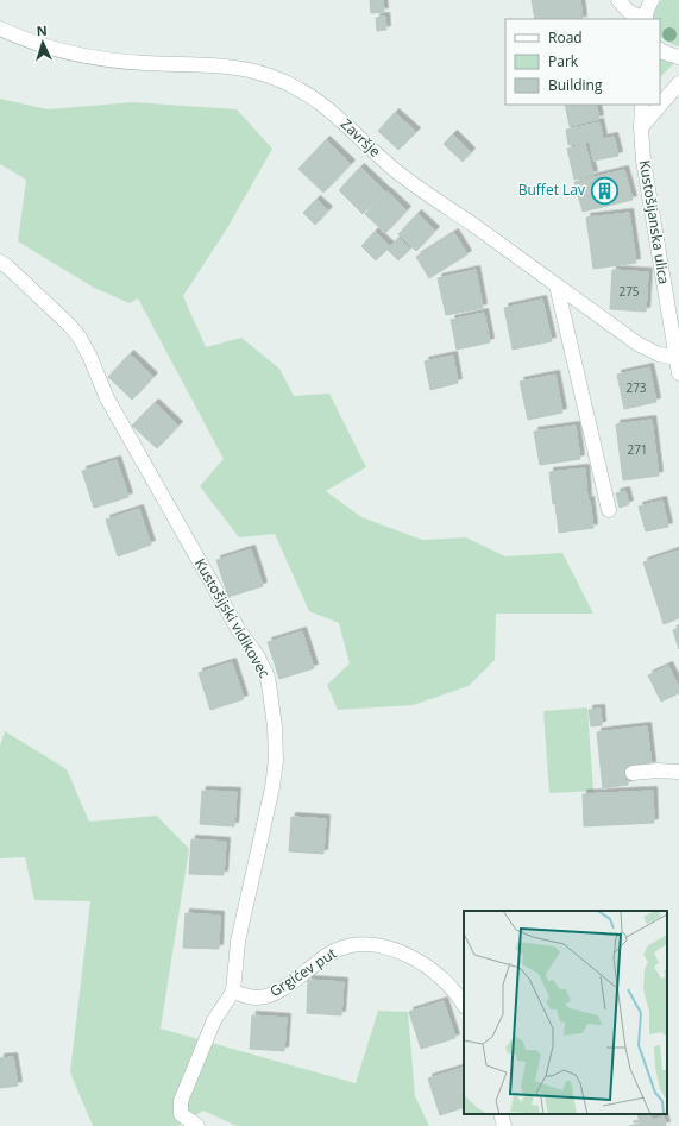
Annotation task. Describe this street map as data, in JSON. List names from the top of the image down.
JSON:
{
  "streets": {
    "street": [
      "Završje",
      "Kustošijanska ulica",
      "Kustošijski vidikovec",
      "Grgićev put"
    ]
  },
  "crossings": [
    ["Završje", "Kustošijanska ulica"],
    ["Kustošijski vidikovec", "Grgićev put"]
  ],
  "places": {
    "building": ["Buffet Lav"]
  },
  "house_numbers": ["275", "273", "271"],
  "legend": ["Road", "Park", "Building"],
  "north": "top"
}
